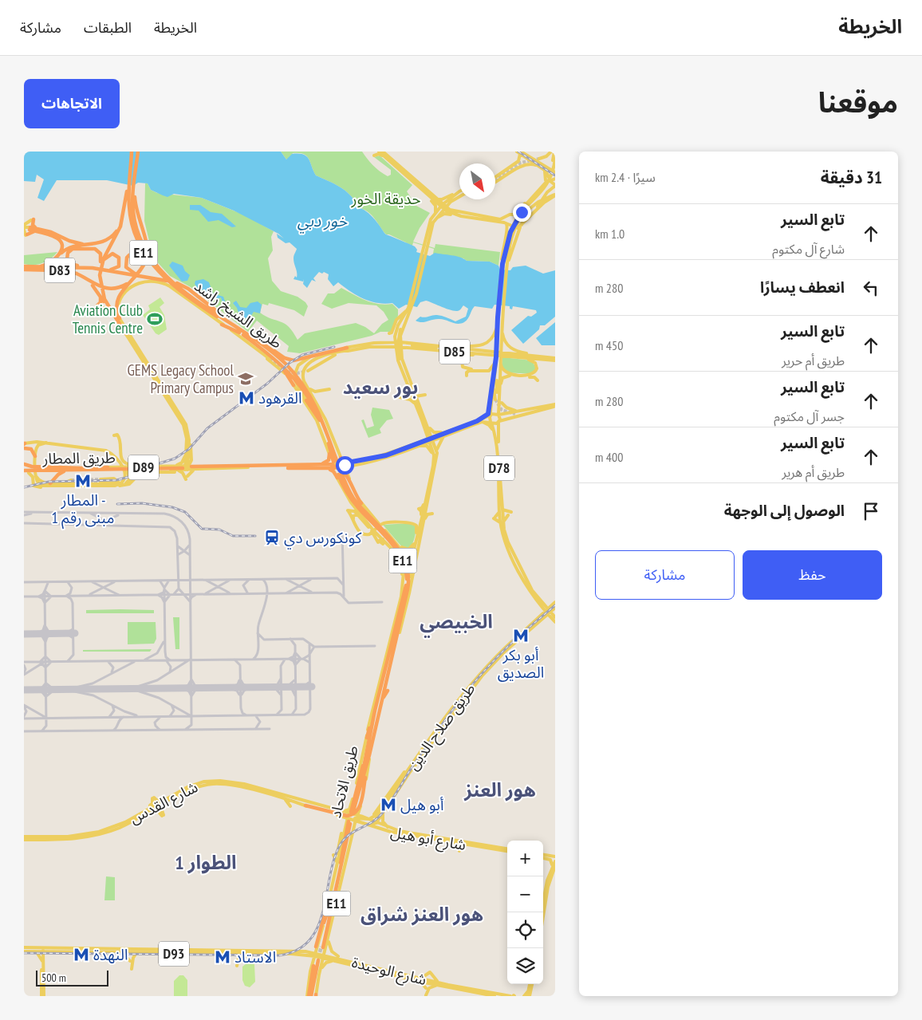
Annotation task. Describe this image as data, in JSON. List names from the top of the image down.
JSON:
{
  "streets": {
    "highway": [
      "E11",
      "D83",
      "طريق الشيخ راشد",
      "طريق المطار",
      "D89",
      "طريق الاتحاد"
    ],
    "main road": [
      "D85",
      "D78",
      "طريق صلاح الدين",
      "شارع القدس",
      "شارع أبو هيل",
      "D93",
      "شارع الوحيدة"
    ]
  },
  "crossings": [
    ["E11", "طريق الشيخ راشد"],
    ["طريق الشيخ راشد", "طريق المطار"],
    ["طريق الشيخ راشد", "D89"],
    ["طريق الشيخ راشد", "طريق الاتحاد"],
    ["طريق المطار", "D89"],
    ["طريق المطار", "طريق الاتحاد"],
    ["D89", "D78"],
    ["D89", "طريق الاتحاد"],
    ["طريق صلاح الدين", "شارع أبو هيل"],
    ["طريق الاتحاد", "شارع القدس"],
    ["طريق الاتحاد", "شارع أبو هيل"],
    ["طريق الاتحاد", "D93"],
    ["طريق الاتحاد", "شارع الوحيدة"],
    ["شارع القدس", "شارع أبو هيل"],
    ["D93", "شارع الوحيدة"]
  ],
  "districts": [
    "بور سعيد",
    "الخبيصي",
    "هور العنز",
    "الطوار 1",
    "هور العنز شراق"
  ],
  "water": ["خور دبي"],
  "parks": ["حديقة الخور"],
  "places": {
    "sports": ["Aviation Club Tennis Centre"],
    "school or university": ["GEMS Legacy School Primary Campus"],
    "metro station": [
      "القرهود",
      "المطار - مبنى رقم 1",
      "أبو بكر الصديق",
      "أبو هيل",
      "النهدة",
      "الاستاد"
    ],
    "station": ["كونكورس دي"]
  },
  "scale_bar": "500 m",
  "north": "bottom right",
  "page": {
    "header": "الخريطة",
    "nav": ["الخريطة", "الطبقات", "مشاركة"],
    "title": "موقعنا",
    "buttons": [
      "الاتجاهات",
      ["حفظ", "مشاركة"]
    ],
    "heading": ["31 دقيقة", "سيرًا · 2.4 km"],
    "list": [
      ["تابع السير", "شارع آل مكتوم", "1.0 km"],
      ["انعطف يسارًا", "280 m"],
      ["تابع السير", "طريق أم حرير", "450 m"],
      ["تابع السير", "جسر آل مكتوم", "280 m"],
      ["تابع السير", "طريق أم هرير", "400 m"],
      "الوصول إلى الوجهة"
    ],
    "map_buttons": ["+", "−"],
    "scale": "500 m"
  }
}
